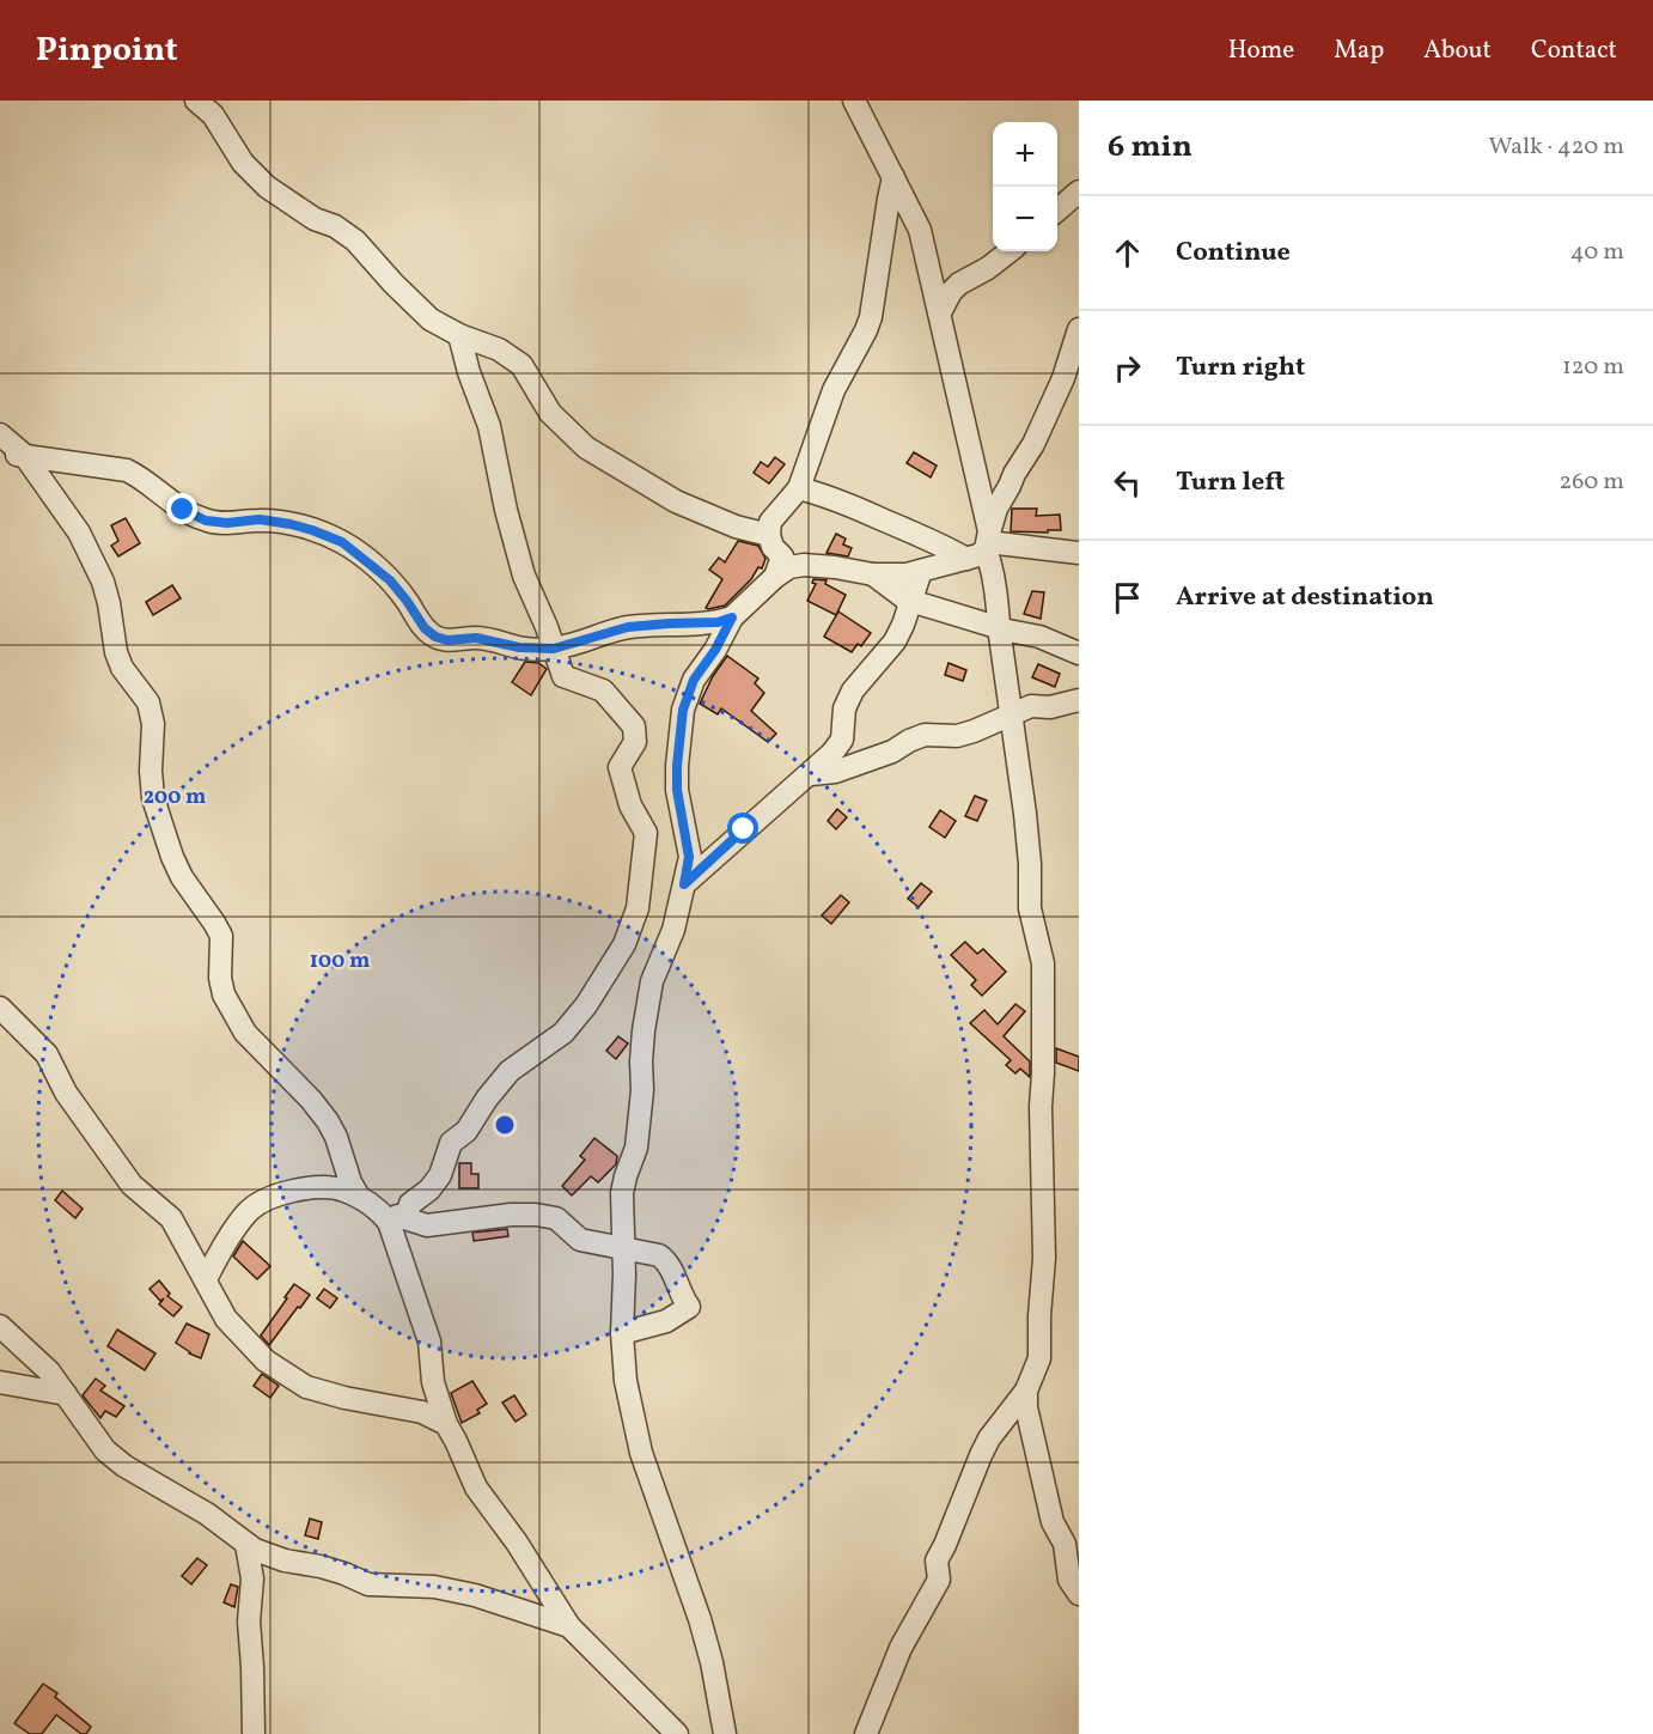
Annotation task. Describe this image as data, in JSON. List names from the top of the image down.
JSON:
{
  "page": {
    "header": "Pinpoint",
    "nav": [
      "Home",
      "Map",
      "About",
      "Contact"
    ],
    "heading": ["6 min", "Walk · 420 m"],
    "map_buttons": ["+", "−"],
    "list": [
      ["Continue", "40 m"],
      ["Turn right", "120 m"],
      ["Turn left", "260 m"],
      "Arrive at destination"
    ]
  },
  "rings": ["200 m", "100 m"]
}
